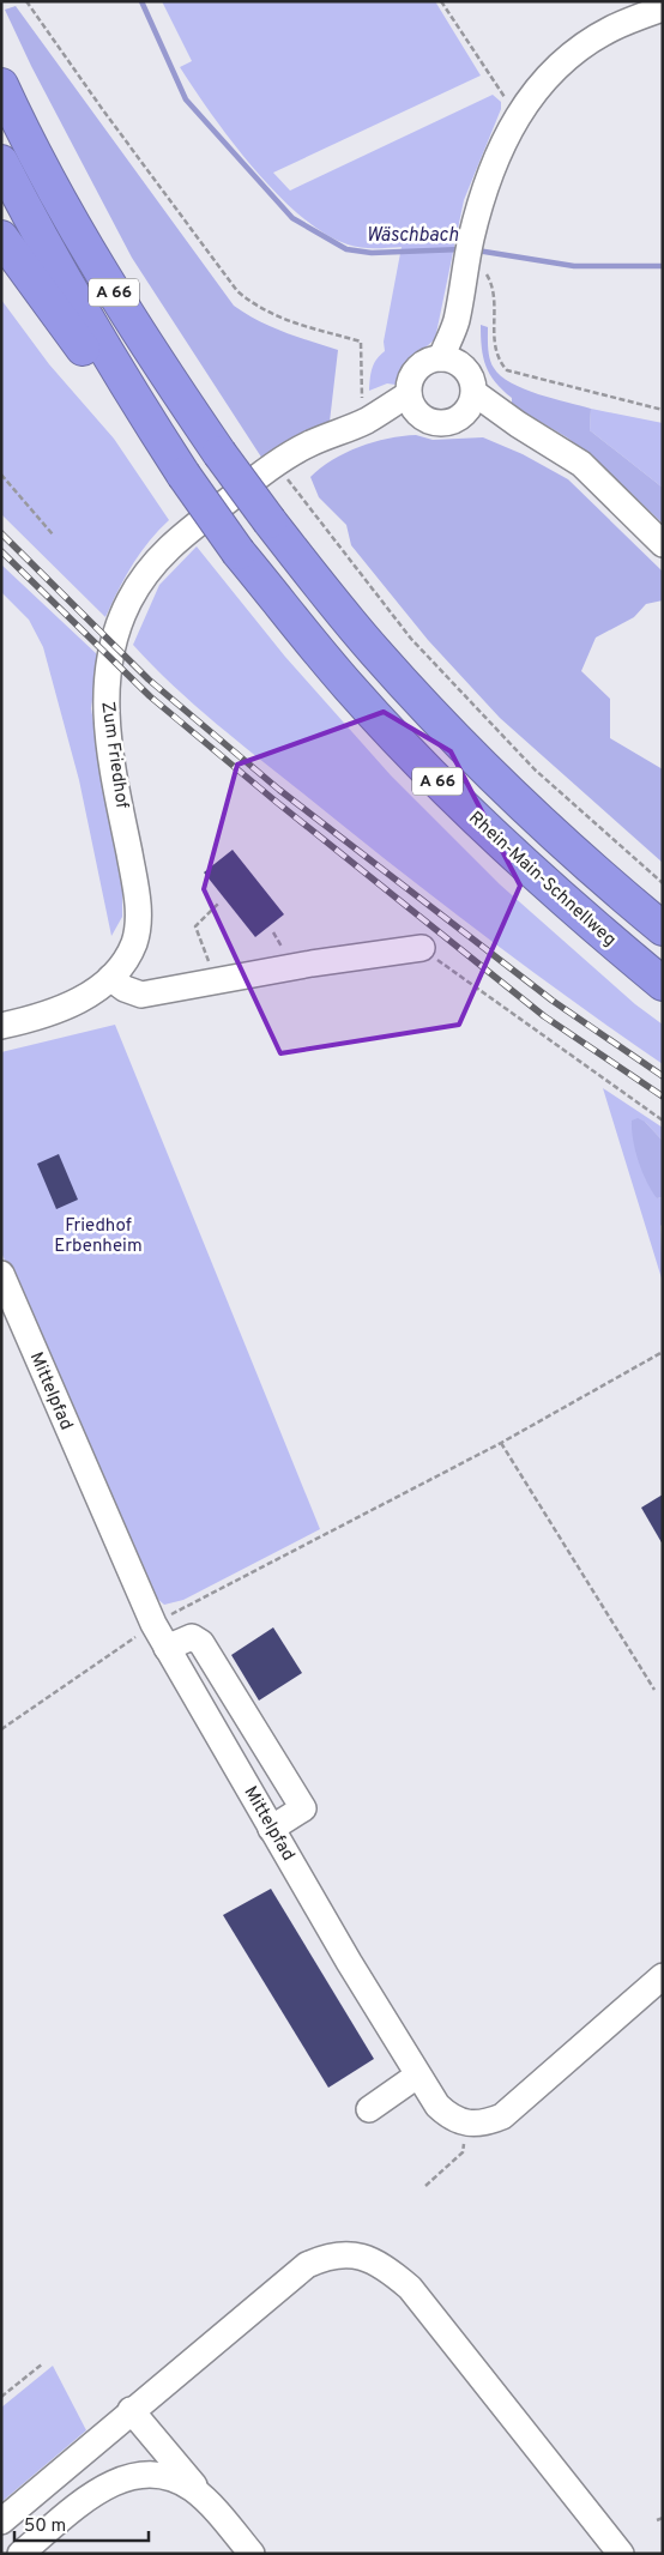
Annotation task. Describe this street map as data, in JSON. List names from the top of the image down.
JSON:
{
  "streets": {
    "highway": ["A 66", "Rhein-Main-Schnellweg"],
    "street": ["Zum Friedhof", "Mittelpfad"]
  },
  "crossings": [
    ["A 66", "Rhein-Main-Schnellweg"]
  ],
  "water": ["Wäschbach"],
  "parks": ["Friedhof Erbenheim"],
  "scale_bar": "50 m"
}
